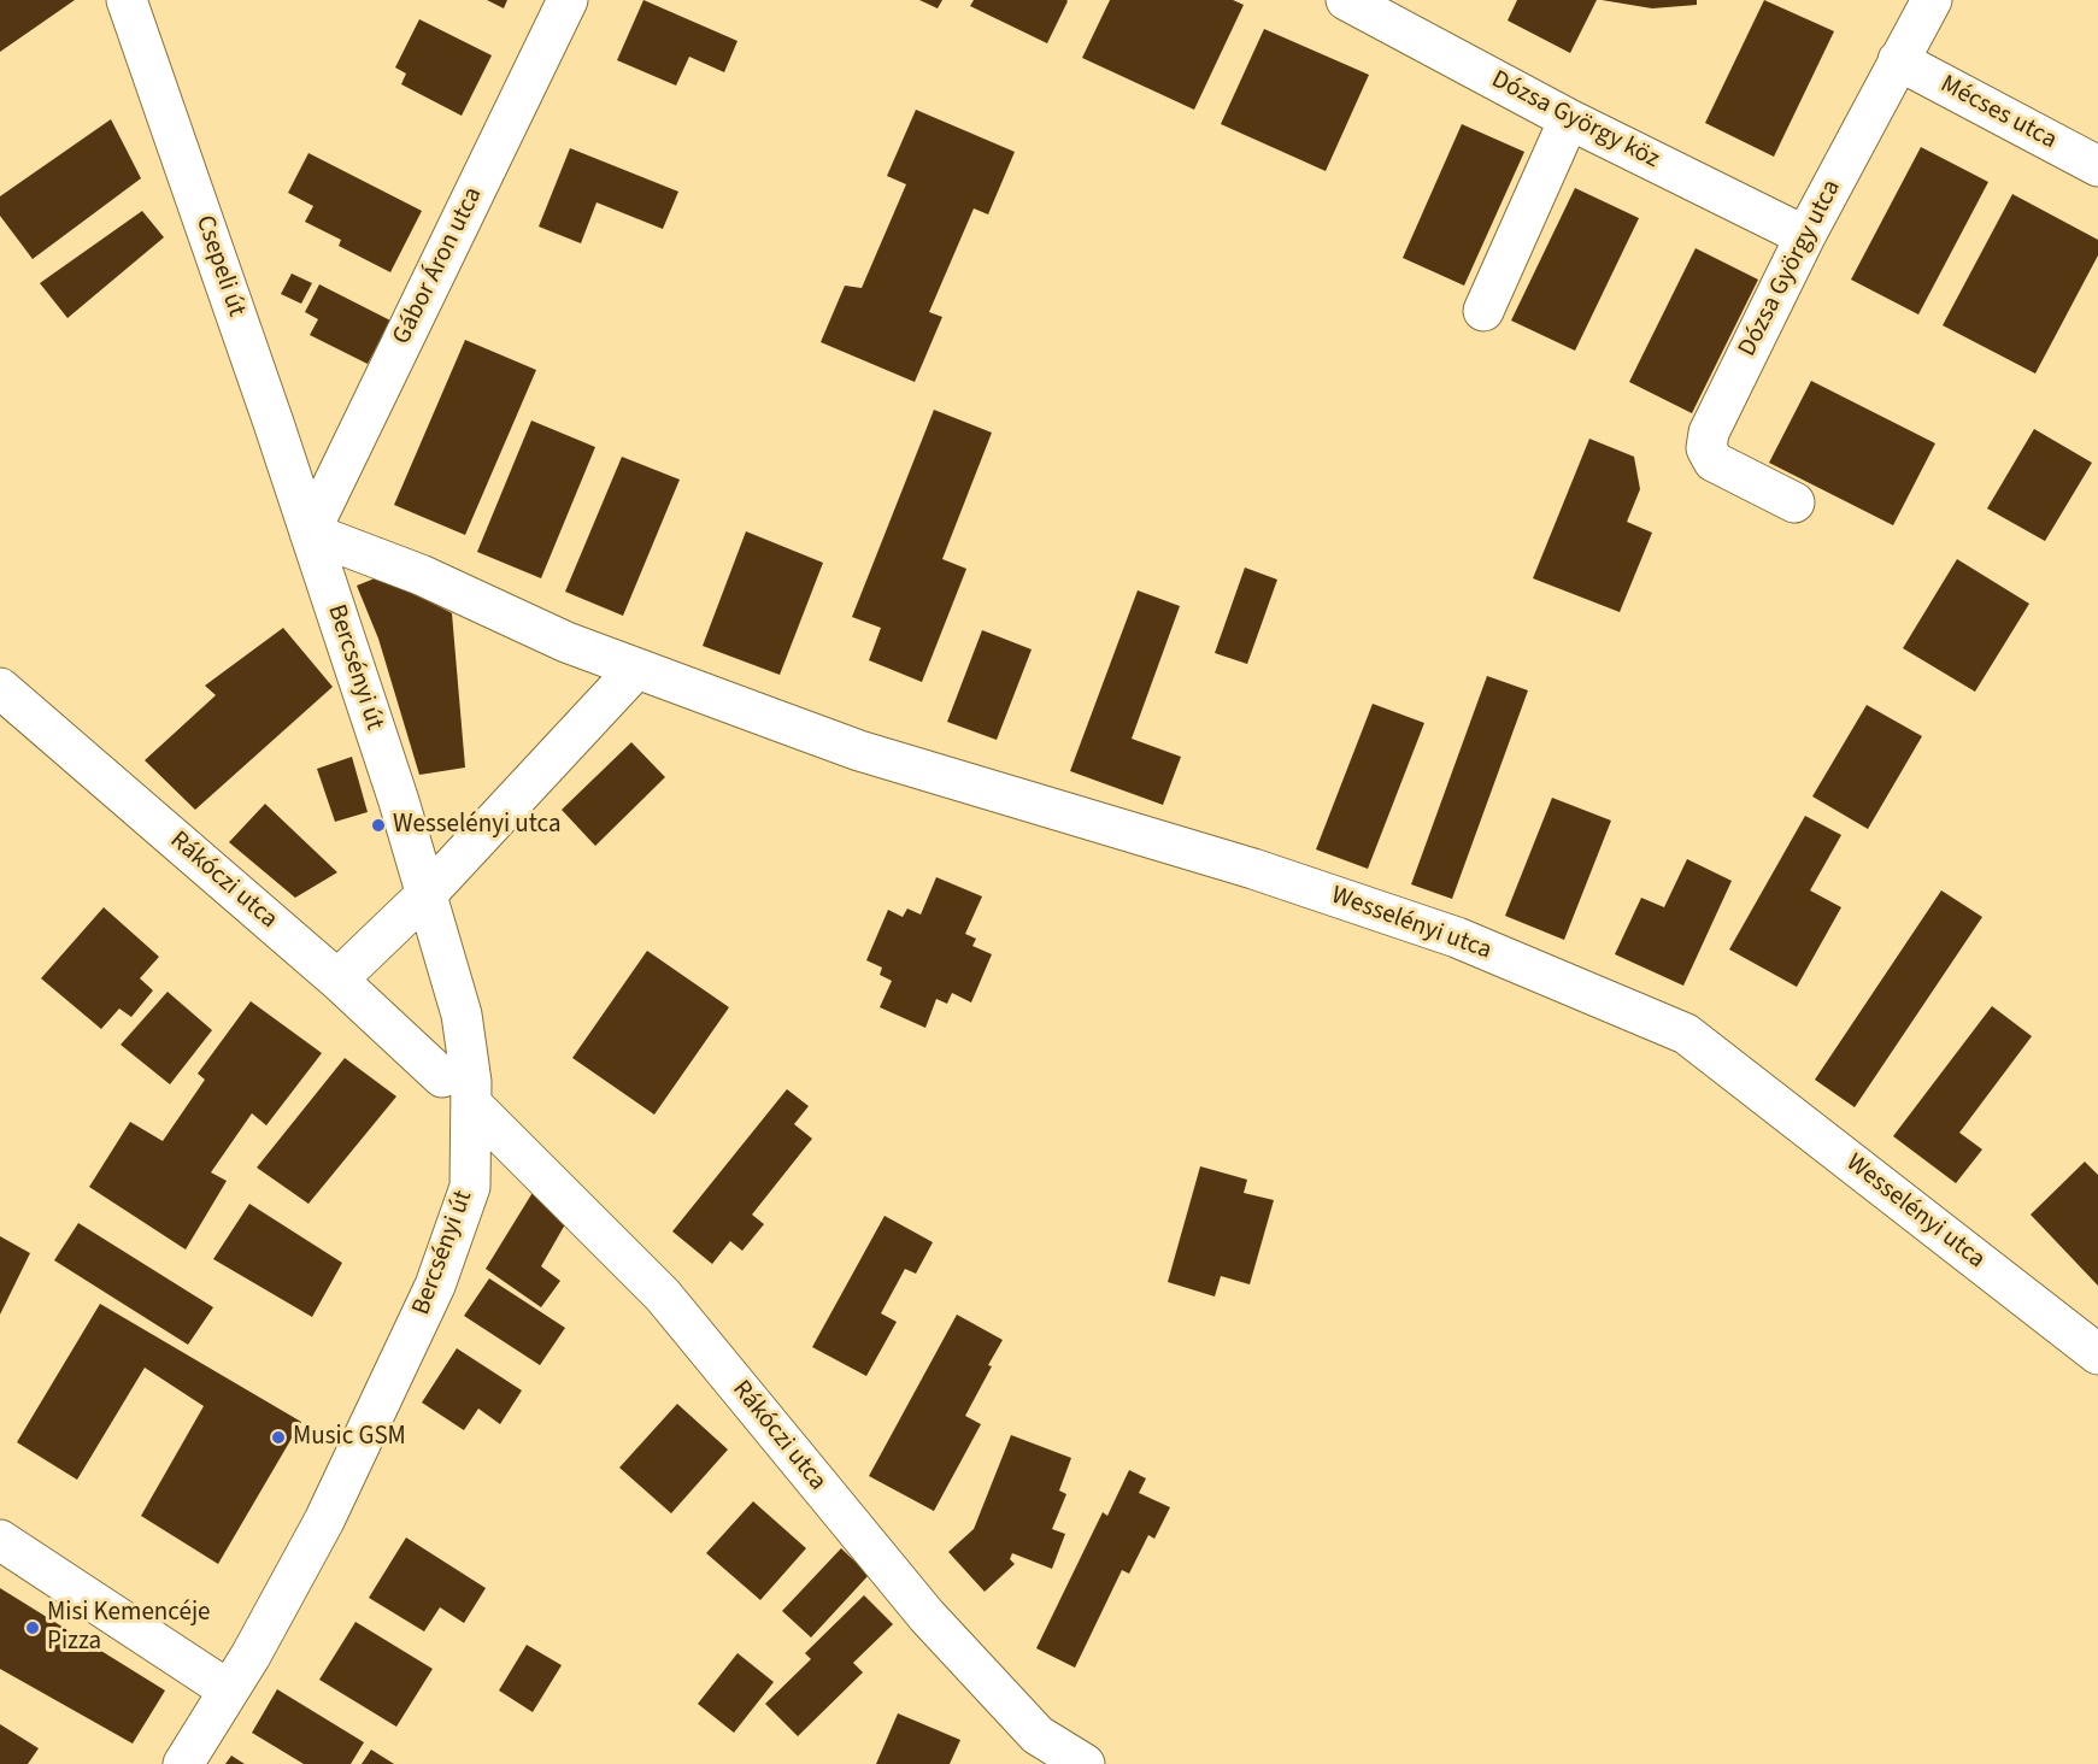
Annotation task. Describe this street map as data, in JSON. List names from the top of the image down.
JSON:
{
  "streets": {
    "street": [
      "Mécses utca",
      "Dózsa György köz",
      "Csepeli út",
      "Gábor Áron utca",
      "Dózsa György utca",
      "Bercsényi út",
      "Rákóczi utca",
      "Wesselényi utca"
    ]
  },
  "crossings": [
    ["Mécses utca", "Dózsa György utca"],
    ["Dózsa György köz", "Dózsa György utca"],
    ["Csepeli út", "Gábor Áron utca"],
    ["Csepeli út", "Bercsényi út"],
    ["Csepeli út", "Wesselényi utca"],
    ["Gábor Áron utca", "Bercsényi út"],
    ["Gábor Áron utca", "Wesselényi utca"],
    ["Bercsényi út", "Rákóczi utca"],
    ["Bercsényi út", "Wesselényi utca"]
  ],
  "places": ["Wesselényi utca", "Music GSM", "Misi Kemencéje Pizza"]
}
